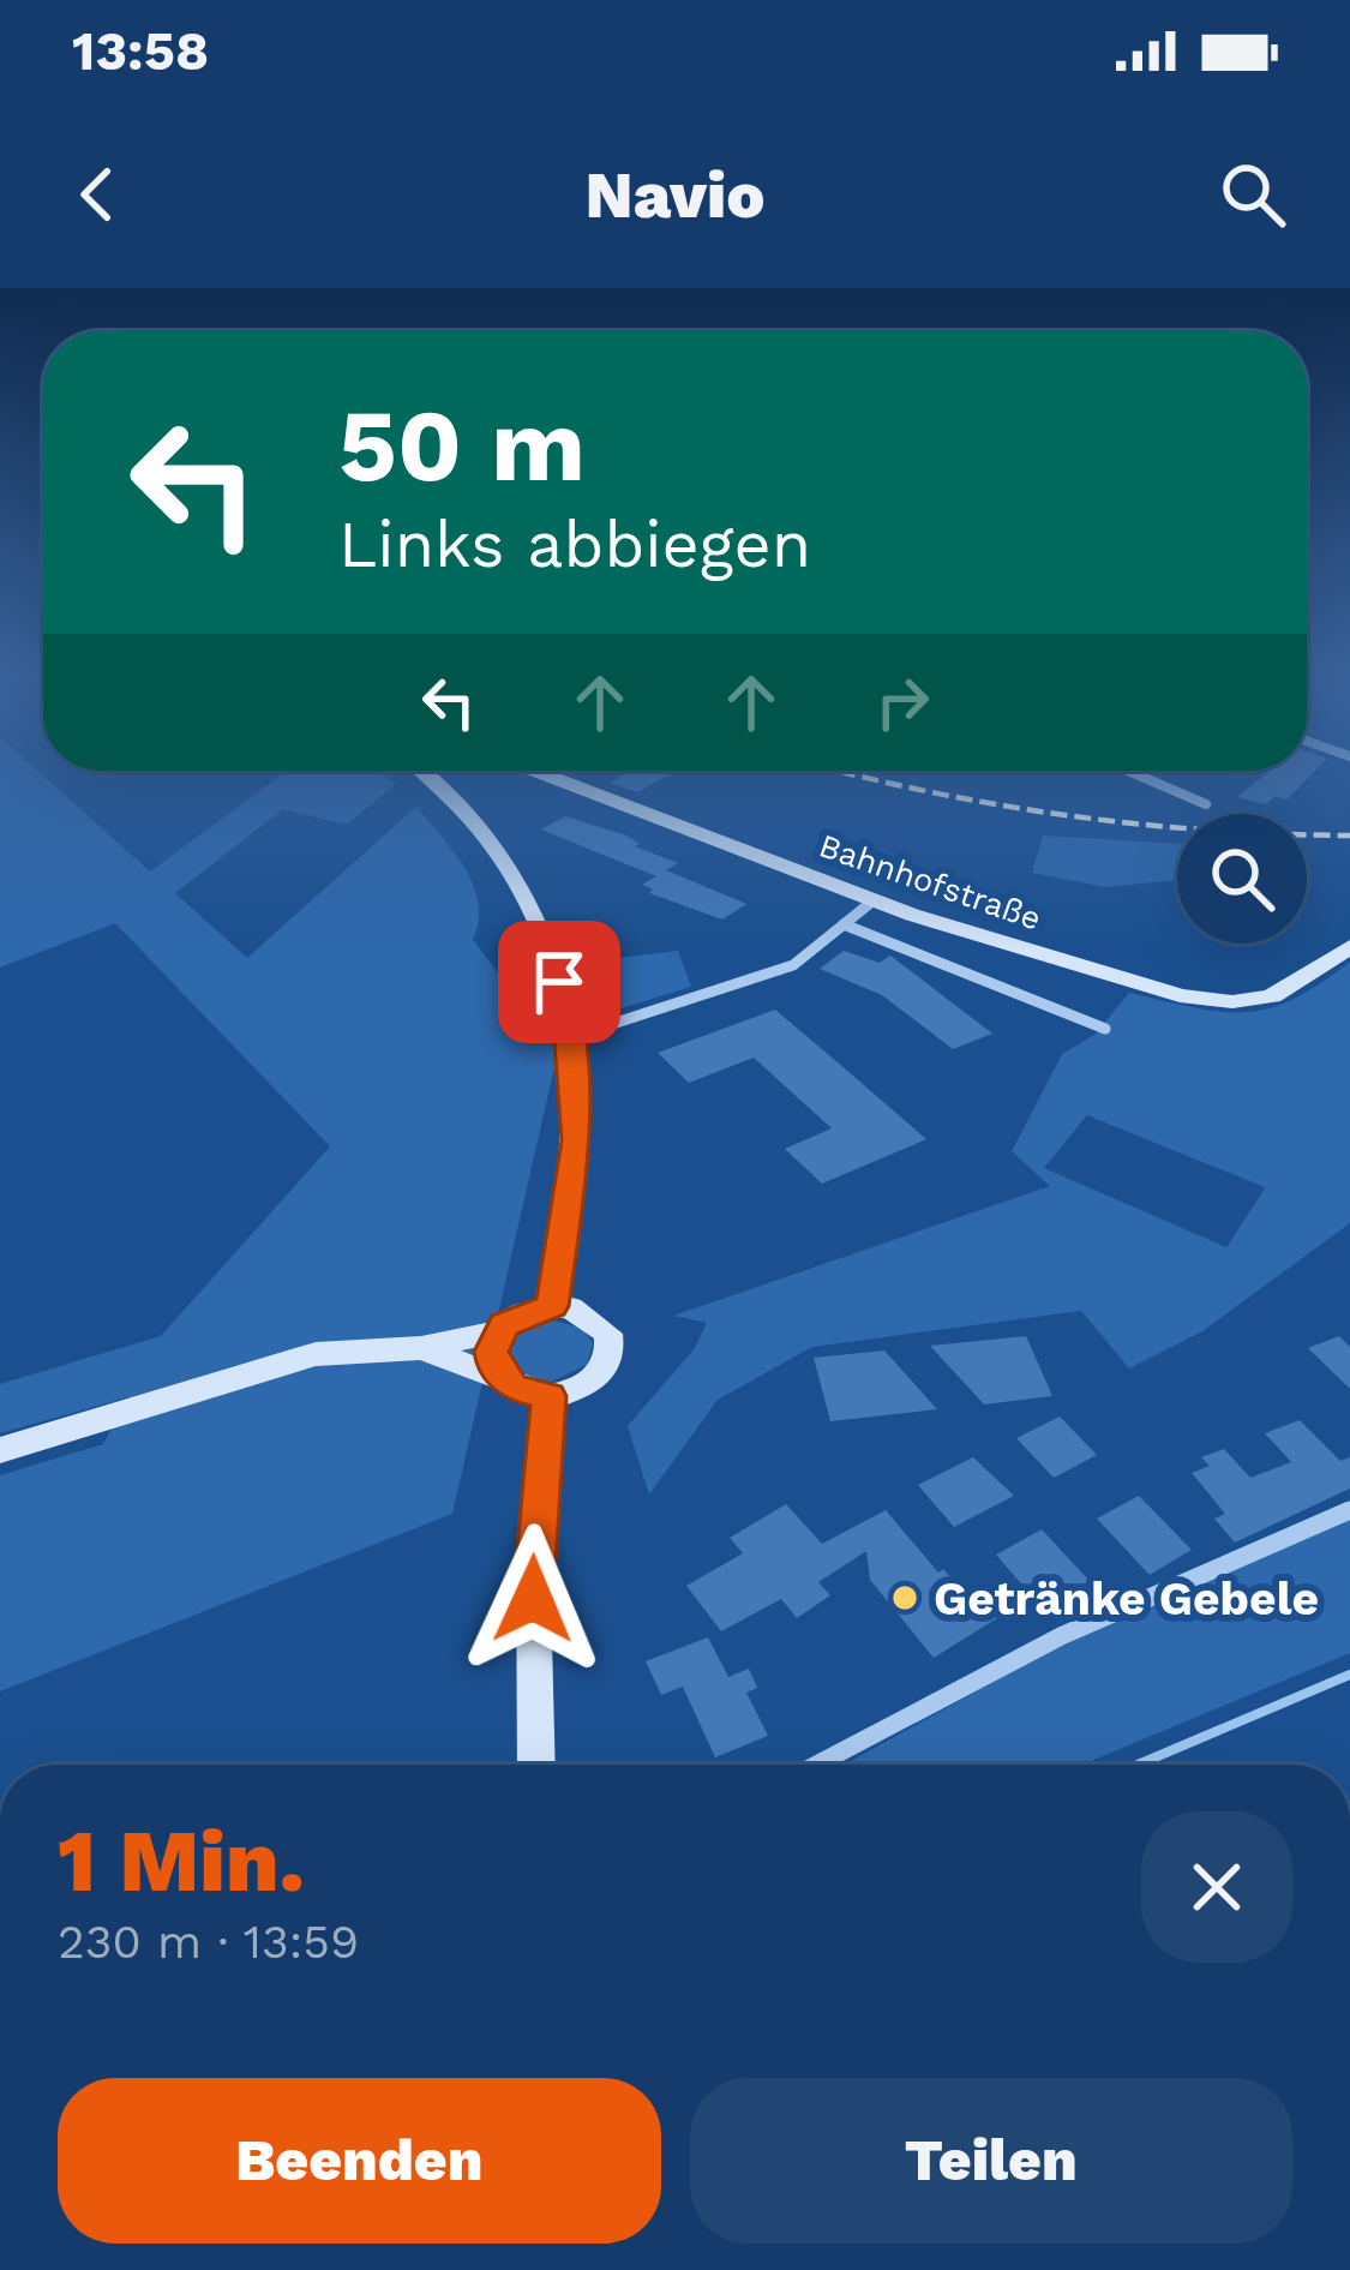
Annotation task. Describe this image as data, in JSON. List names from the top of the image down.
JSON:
{
  "streets": {
    "main road": ["Bahnhofstraße"]
  },
  "places": ["Getränke Gebele"],
  "page": {
    "status": "13:58",
    "header": "Navio",
    "turn": ["50 m", "Links abbiegen"],
    "heading": ["1 Min.", "230 m · 13:59"],
    "buttons": ["Beenden", "Teilen"]
  }
}
